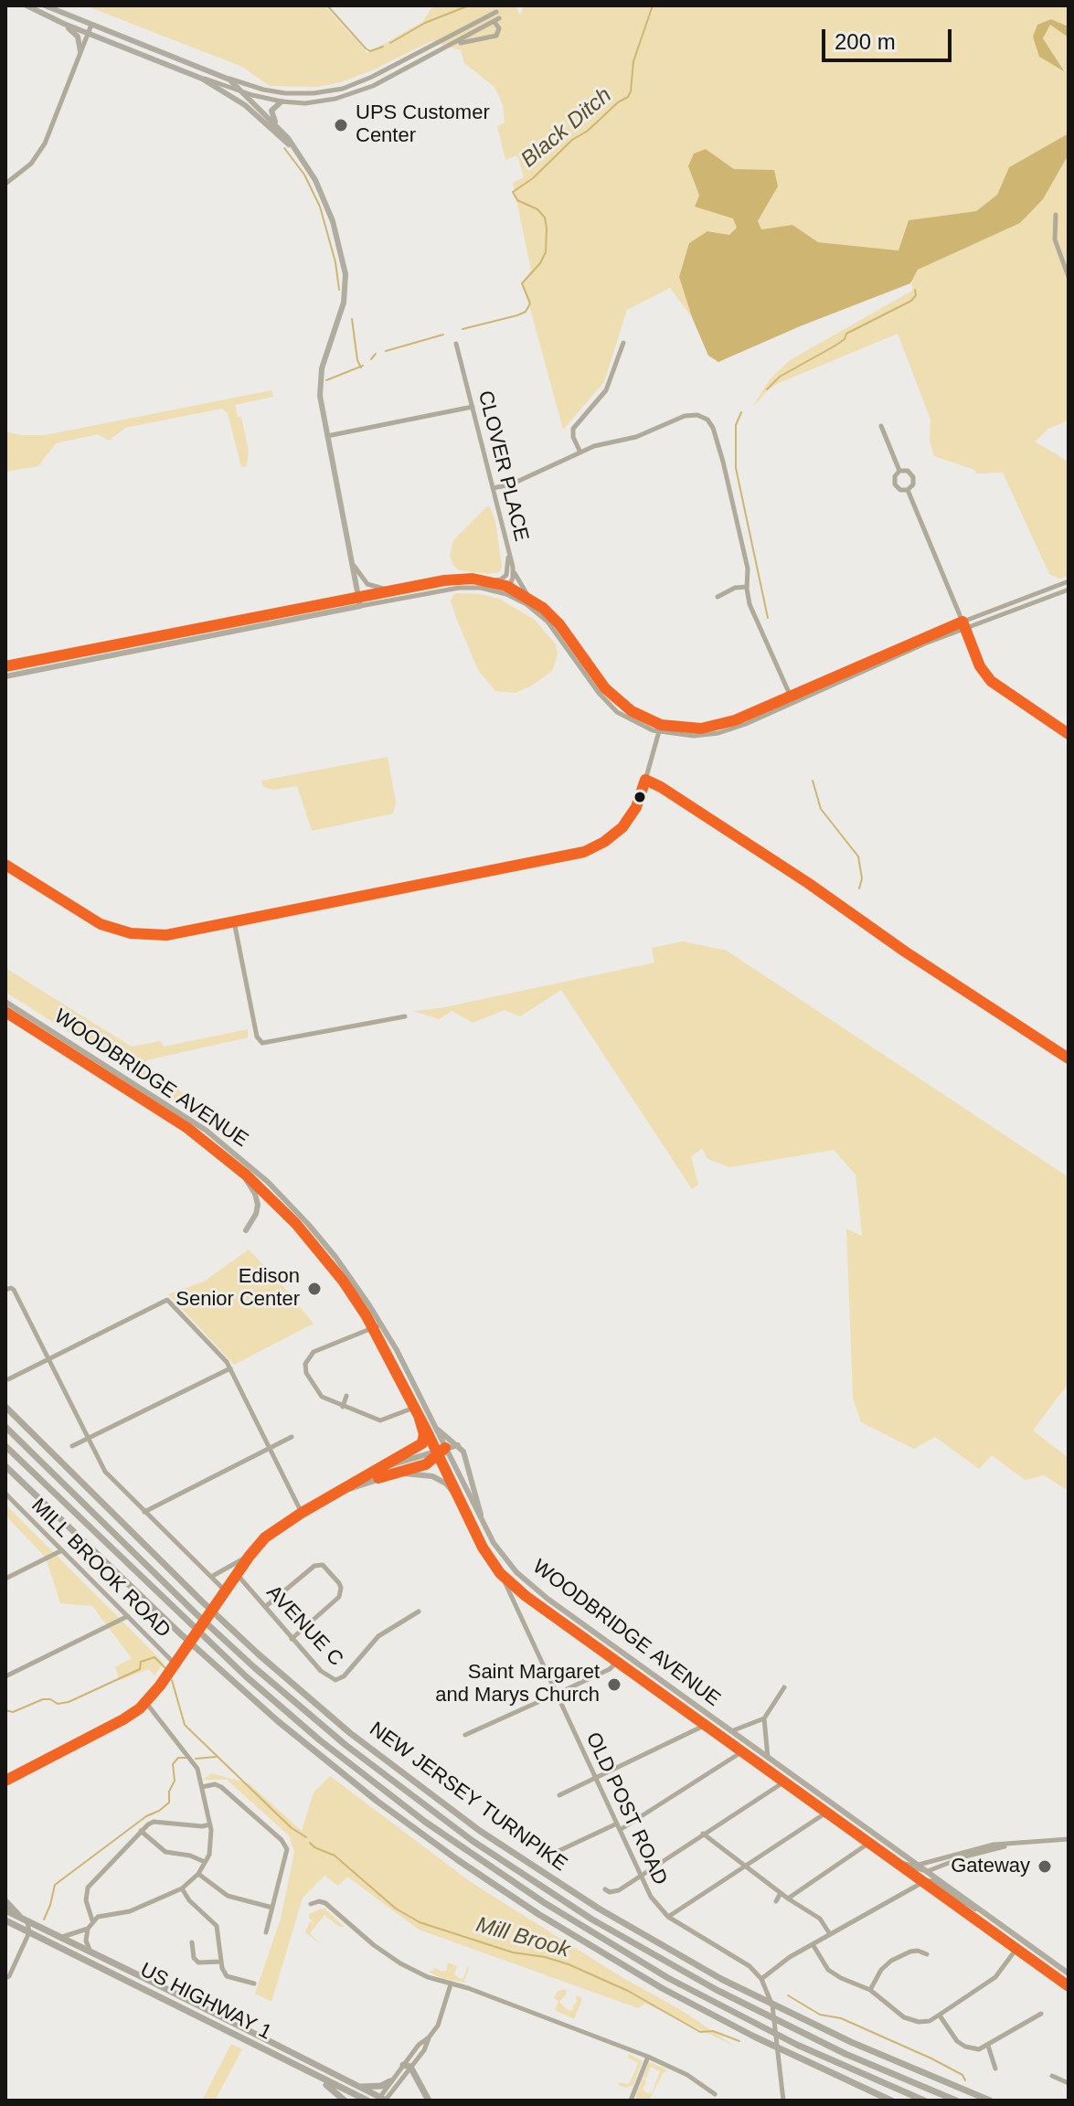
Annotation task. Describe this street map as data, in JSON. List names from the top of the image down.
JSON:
{
  "streets": {
    "highway": ["NEW JERSEY TURNPIKE", "US HIGHWAY 1"],
    "main road": ["WOODBRIDGE AVENUE"],
    "street": [
      "CLOVER PLACE",
      "MILL BROOK ROAD",
      "AVENUE C",
      "OLD POST ROAD"
    ]
  },
  "crossings": [
    ["WOODBRIDGE AVENUE", "OLD POST ROAD"]
  ],
  "water": ["Black Ditch", "Mill Brook"],
  "places": [
    "UPS Customer Center",
    "Edison Senior Center",
    "Saint Margaret and Marys Church",
    "Gateway"
  ],
  "scale_bar": "200 m"
}
